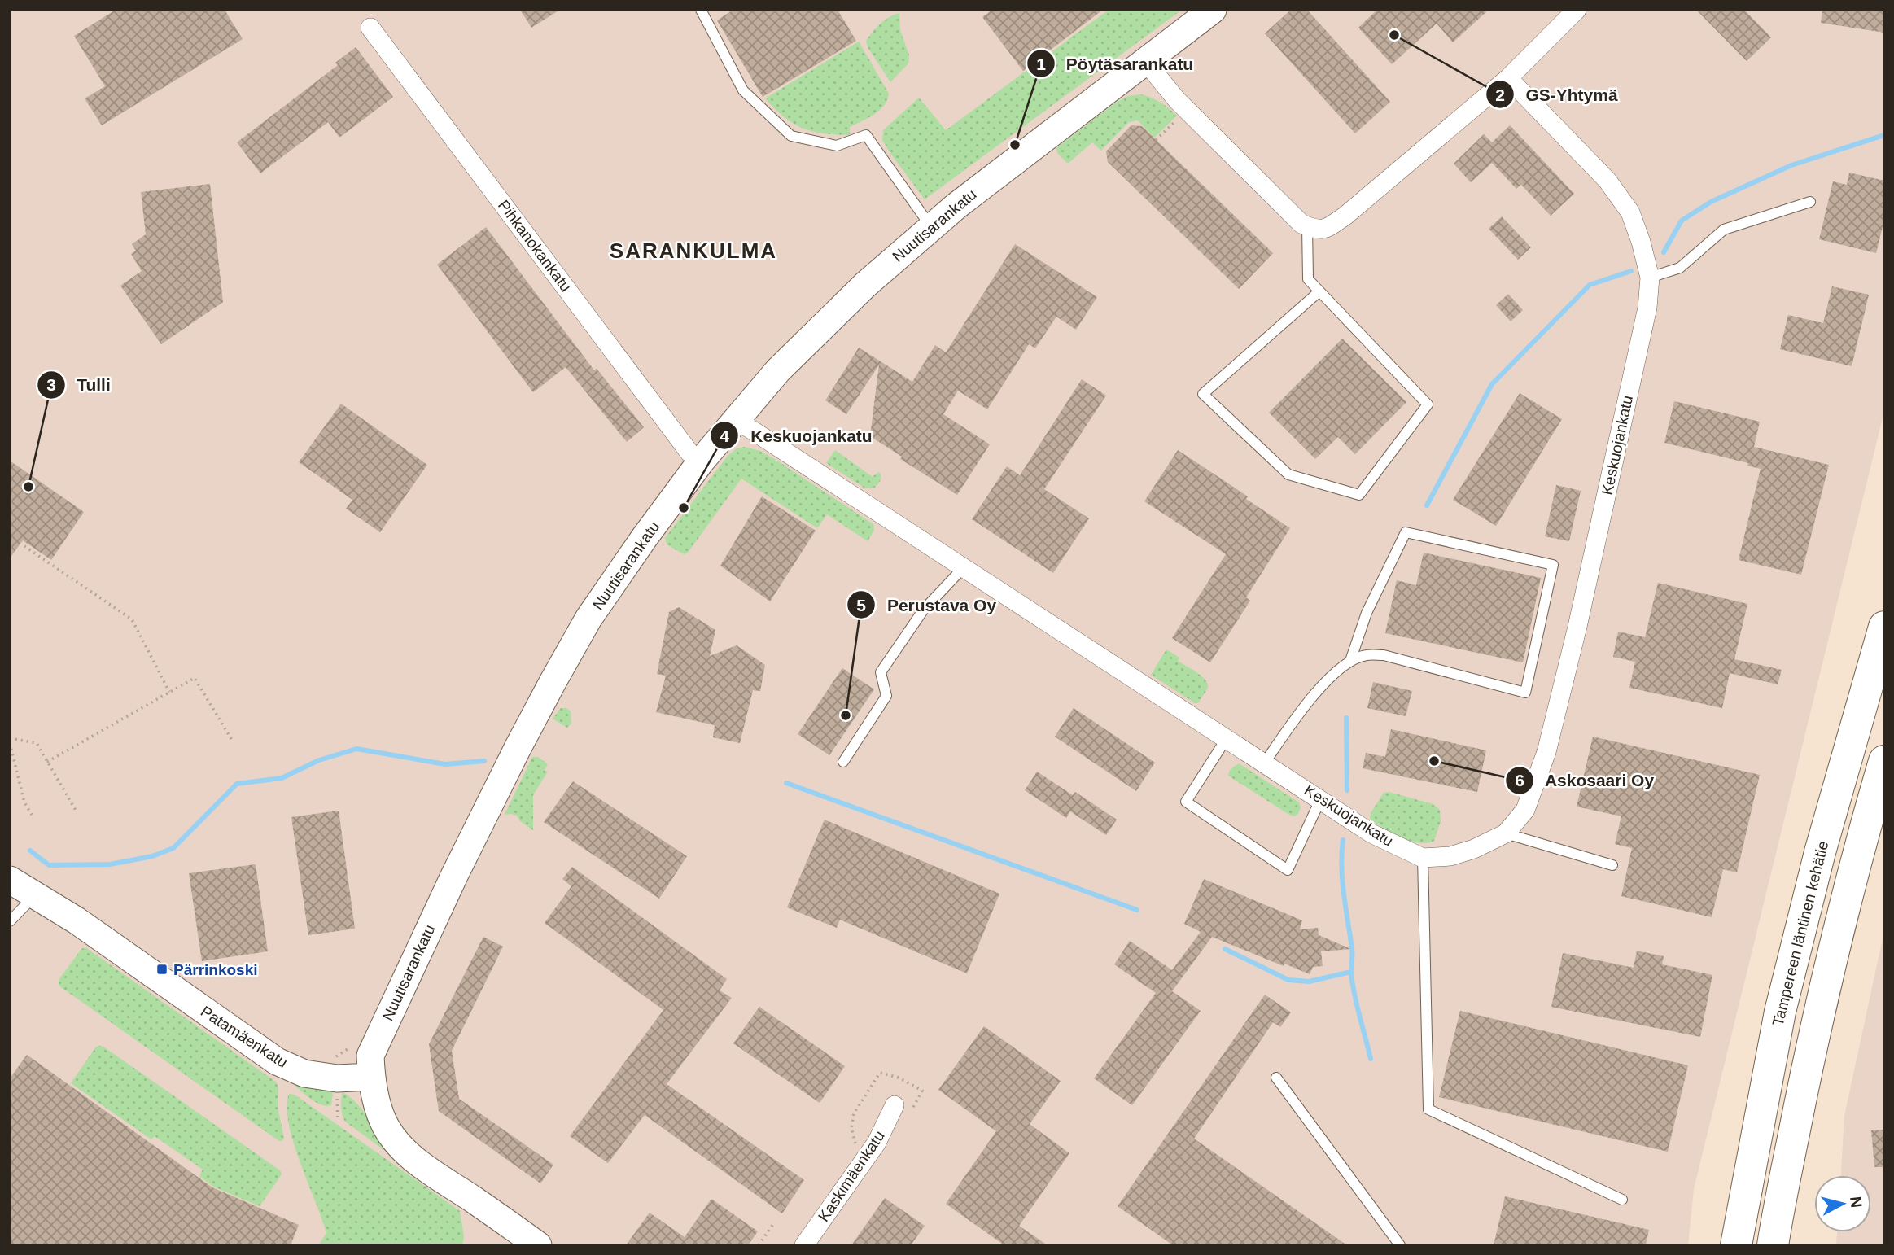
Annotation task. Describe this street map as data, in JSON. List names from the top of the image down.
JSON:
{
  "streets": {
    "highway": ["Tampereen läntinen kehätie"],
    "main road": ["Nuutisarankatu", "Patamäenkatu"],
    "street": ["Pihkanokankatu", "Keskuojankatu", "Kaskimäenkatu"]
  },
  "crossings": [
    ["Nuutisarankatu", "Pihkanokankatu"],
    ["Nuutisarankatu", "Keskuojankatu"],
    ["Nuutisarankatu", "Patamäenkatu"]
  ],
  "districts": ["SARANKULMA"],
  "places": {
    "other": [
      "GS-Yhtymä",
      "Pöytäsarankatu",
      "Tulli",
      "Keskuojankatu",
      "Perustava Oy",
      "Askosaari Oy"
    ],
    "transit": ["Pärrinkoski"]
  },
  "north": "right"
}
